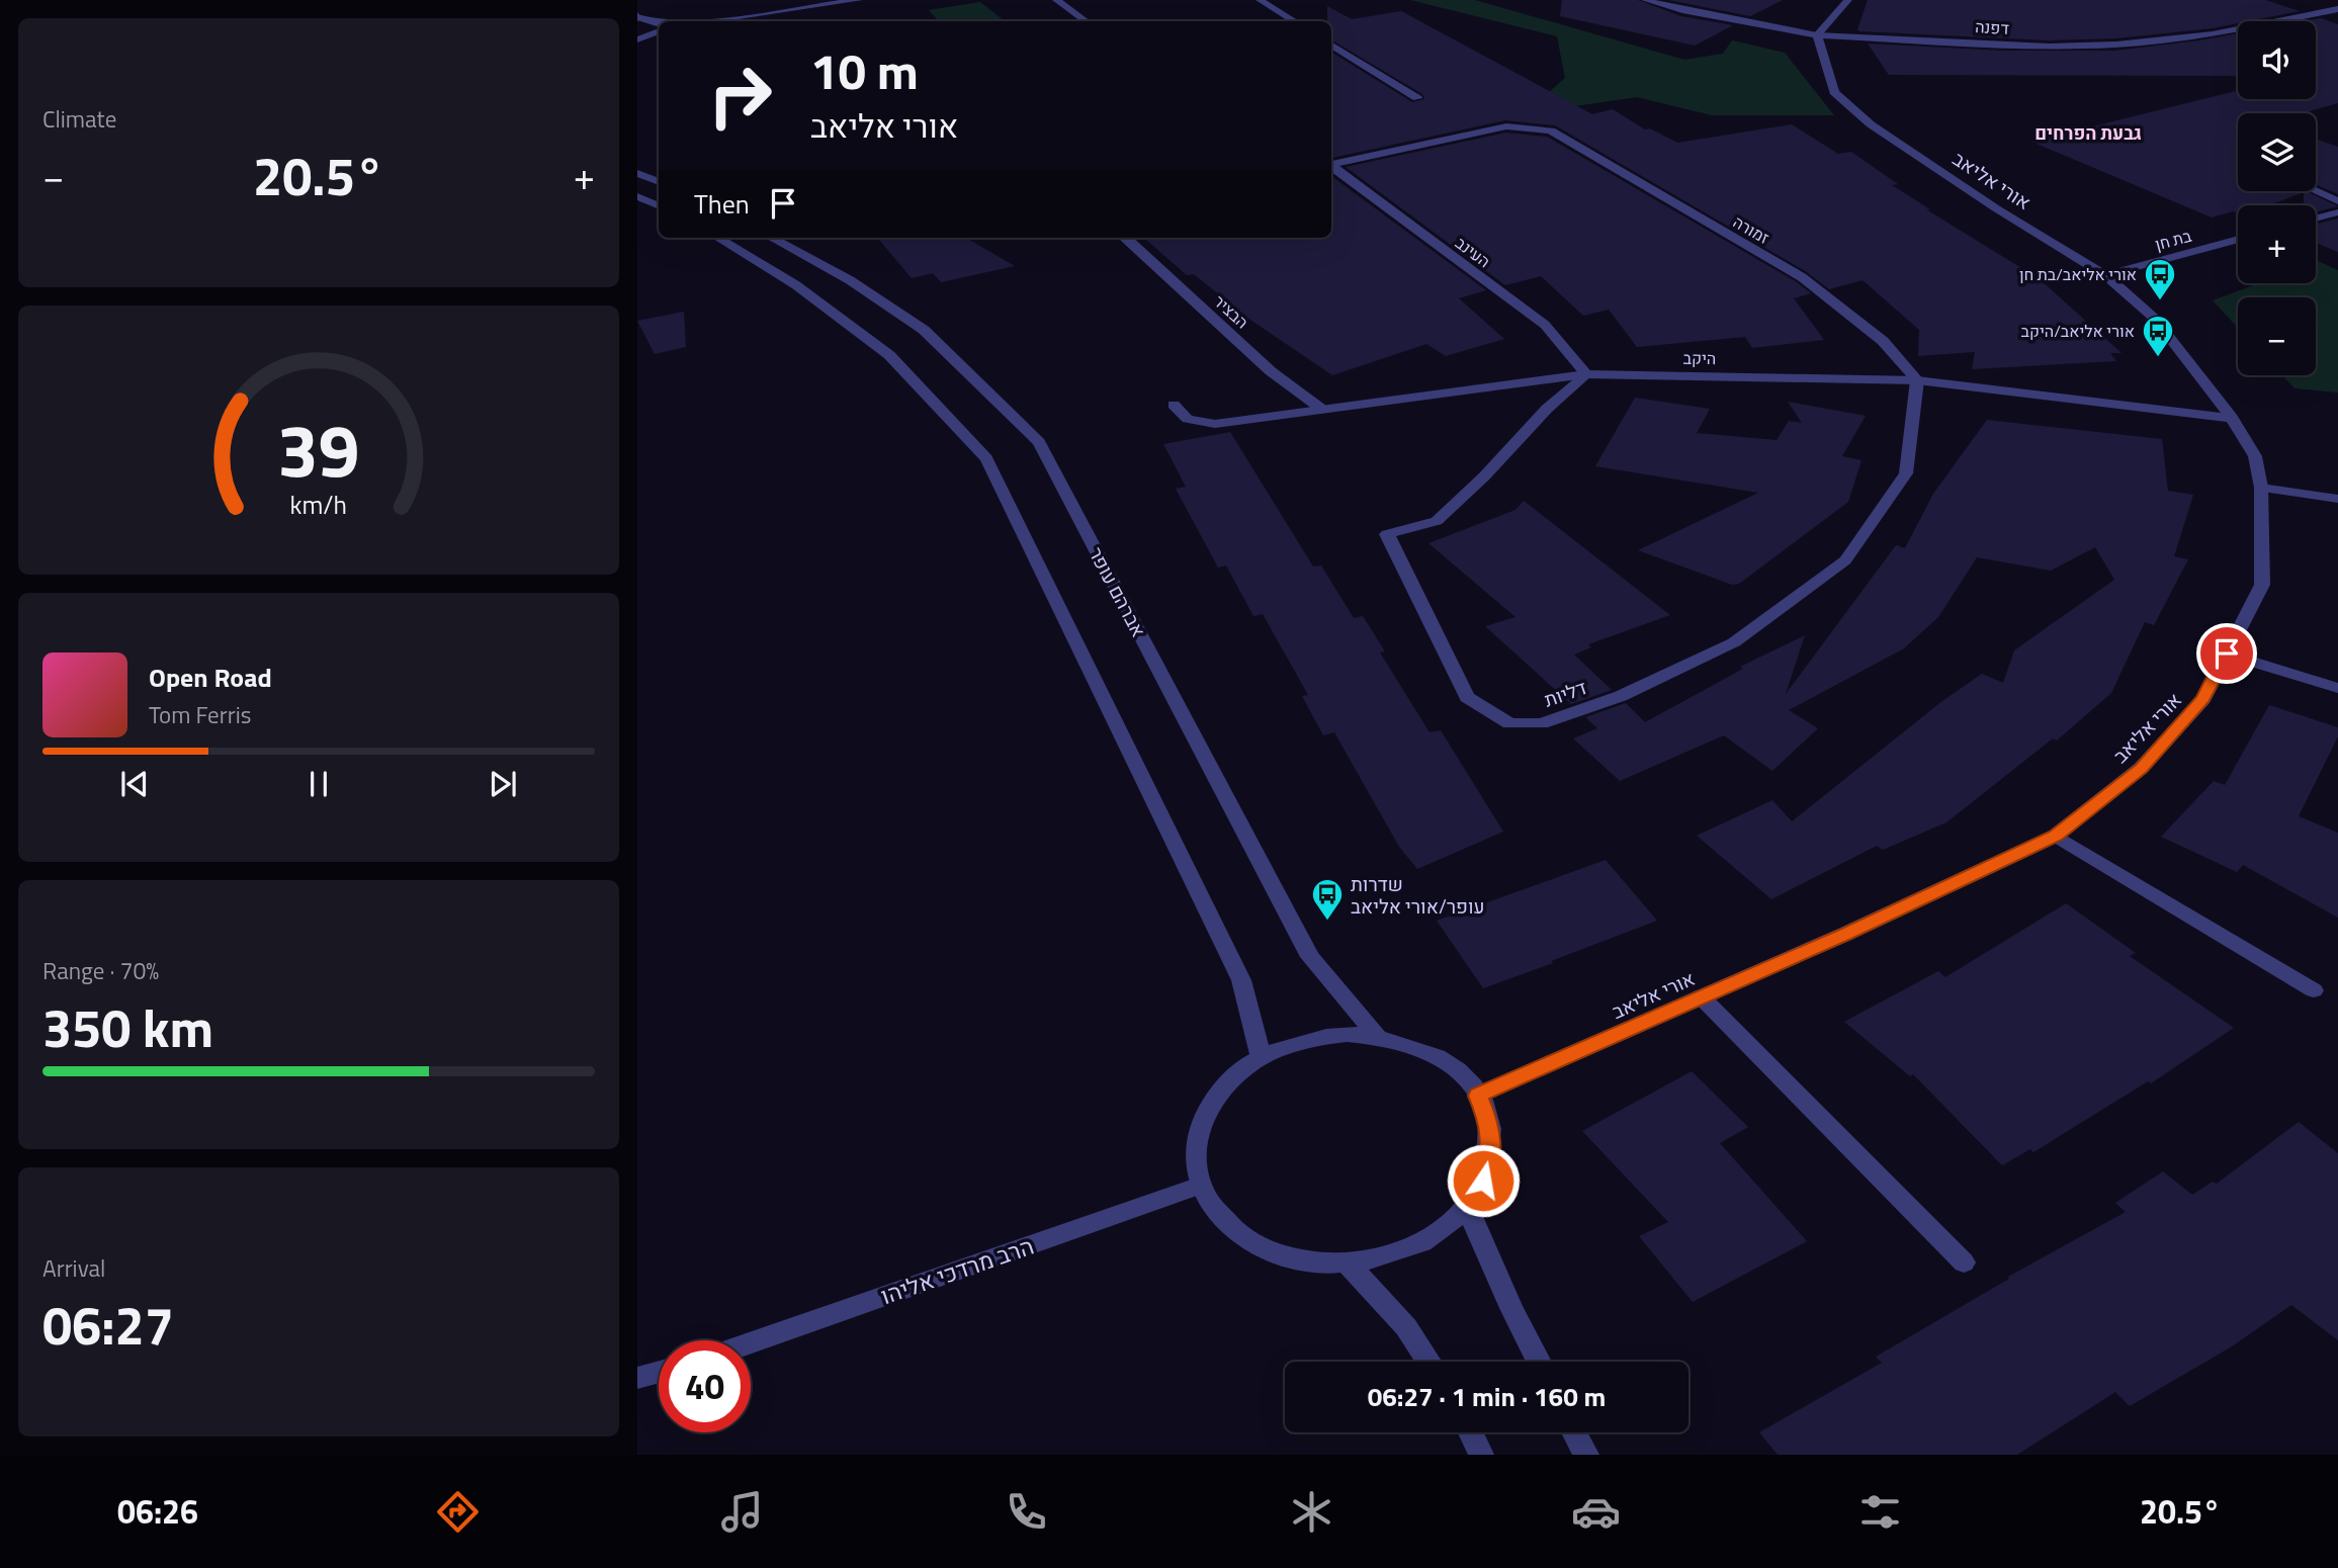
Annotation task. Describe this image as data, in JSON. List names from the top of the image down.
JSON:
{
  "streets": {
    "street": [
      "דפנה",
      "אורי אליאב",
      "זמורה",
      "בת חן",
      "העינב",
      "הבציר",
      "היקב",
      "אברהם עופר",
      "דליות",
      "הרב מרדכי אליהו"
    ]
  },
  "crossings": [
    ["דפנה", "אורי אליאב"],
    ["אורי אליאב", "בת חן"],
    ["אורי אליאב", "היקב"],
    ["זמורה", "היקב"],
    ["זמורה", "דליות"],
    ["העינב", "היקב"],
    ["העינב", "דליות"],
    ["הבציר", "היקב"],
    ["היקב", "דליות"]
  ],
  "districts": ["גבעת הפרחים"],
  "places": {
    "bus stop": ["אורי אליאב/בת חן", "אורי אליאב/היקב", "שדרות עופר/אורי אליאב"]
  },
  "page": {
    "tile": [
      "Climate",
      ["Range · 70%", "350 km"],
      ["Arrival", "06:27"]
    ],
    "map_buttons": ["+", "−"],
    "turn": ["10 m", "אורי אליאב"],
    "heat": ["−", "20.5°", "+"],
    "then": "Then",
    "song": ["Open Road", "Tom Ferris"],
    "limit": "40",
    "trip": "06:27 · 1 min · 160 m",
    "tabs": ["06:26", "20.5°"],
    "gauge": ["39", "km/h"]
  }
}
